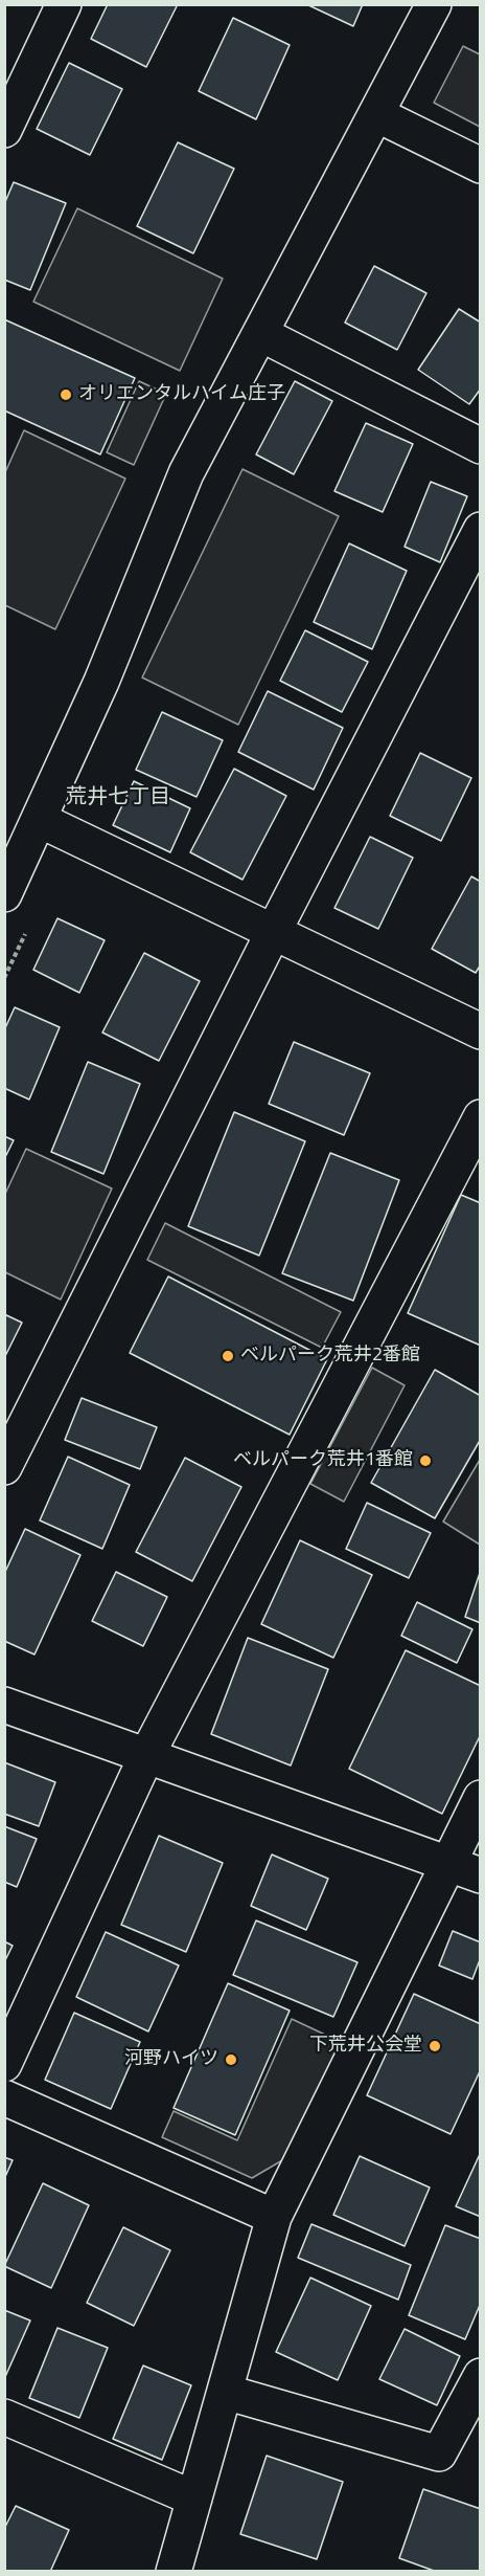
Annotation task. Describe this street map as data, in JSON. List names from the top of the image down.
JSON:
{
  "districts": ["荒井七丁目"],
  "places": [
    "オリエンタルハイム庄子",
    "ベルパーク荒井2番館",
    "ベルパーク荒井1番館",
    "下荒井公会堂",
    "河野ハイツ"
  ]
}
